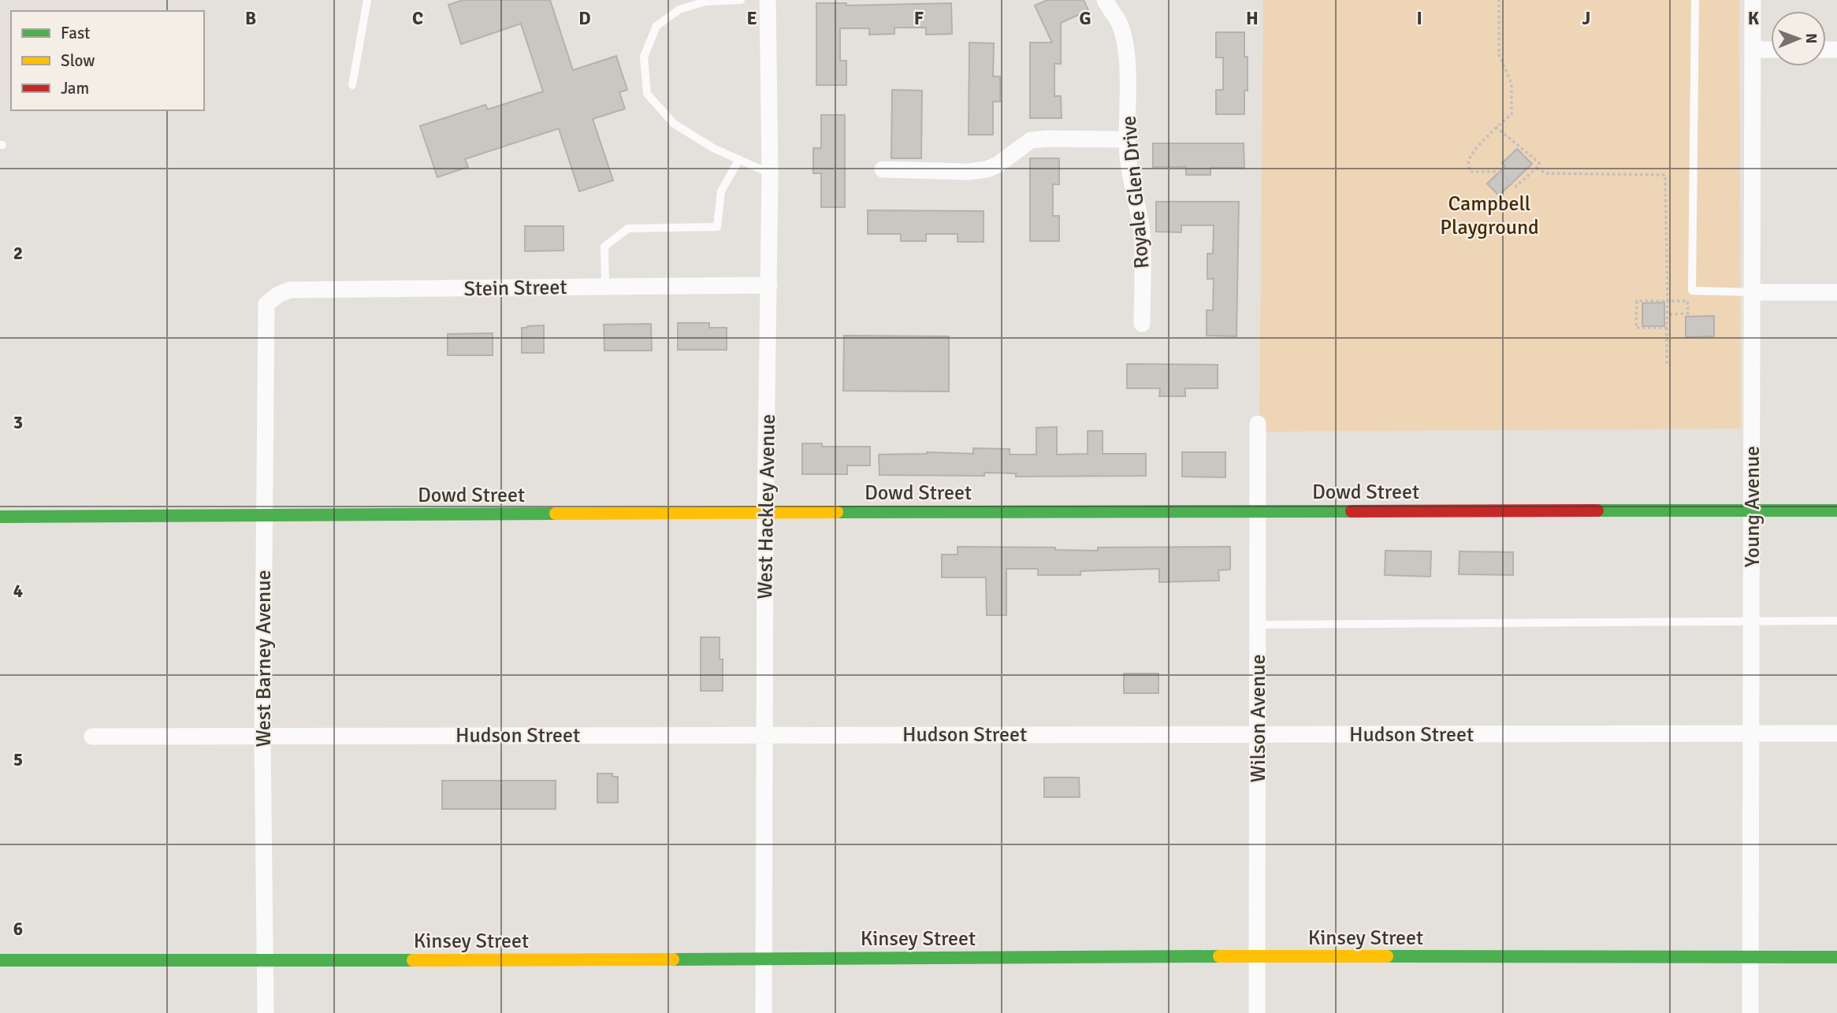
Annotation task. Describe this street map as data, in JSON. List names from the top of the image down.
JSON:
{
  "streets": {
    "street": [
      "Royale Glen Drive",
      "Stein Street",
      "Dowd Street",
      "West Hackley Avenue",
      "Young Avenue",
      "West Barney Avenue",
      "Wilson Avenue",
      "Hudson Street",
      "Kinsey Street"
    ]
  },
  "crossings": [
    ["Stein Street", "West Hackley Avenue"],
    ["Stein Street", "West Barney Avenue"],
    ["Dowd Street", "West Hackley Avenue"],
    ["Dowd Street", "Young Avenue"],
    ["Dowd Street", "West Barney Avenue"],
    ["Dowd Street", "Wilson Avenue"],
    ["West Hackley Avenue", "Hudson Street"],
    ["West Hackley Avenue", "Kinsey Street"],
    ["Young Avenue", "Hudson Street"],
    ["Young Avenue", "Kinsey Street"],
    ["West Barney Avenue", "Hudson Street"],
    ["West Barney Avenue", "Kinsey Street"],
    ["Wilson Avenue", "Hudson Street"],
    ["Wilson Avenue", "Kinsey Street"]
  ],
  "parks": ["Campbell Playground"],
  "legend": ["Fast", "Slow", "Jam"],
  "north": "right",
  "grid": {
    "columns": [
      "B",
      "C",
      "D",
      "E",
      "F",
      "G",
      "H",
      "I",
      "J",
      "K"
    ],
    "rows": [
      "2",
      "3",
      "4",
      "5",
      "6"
    ]
  }
}
